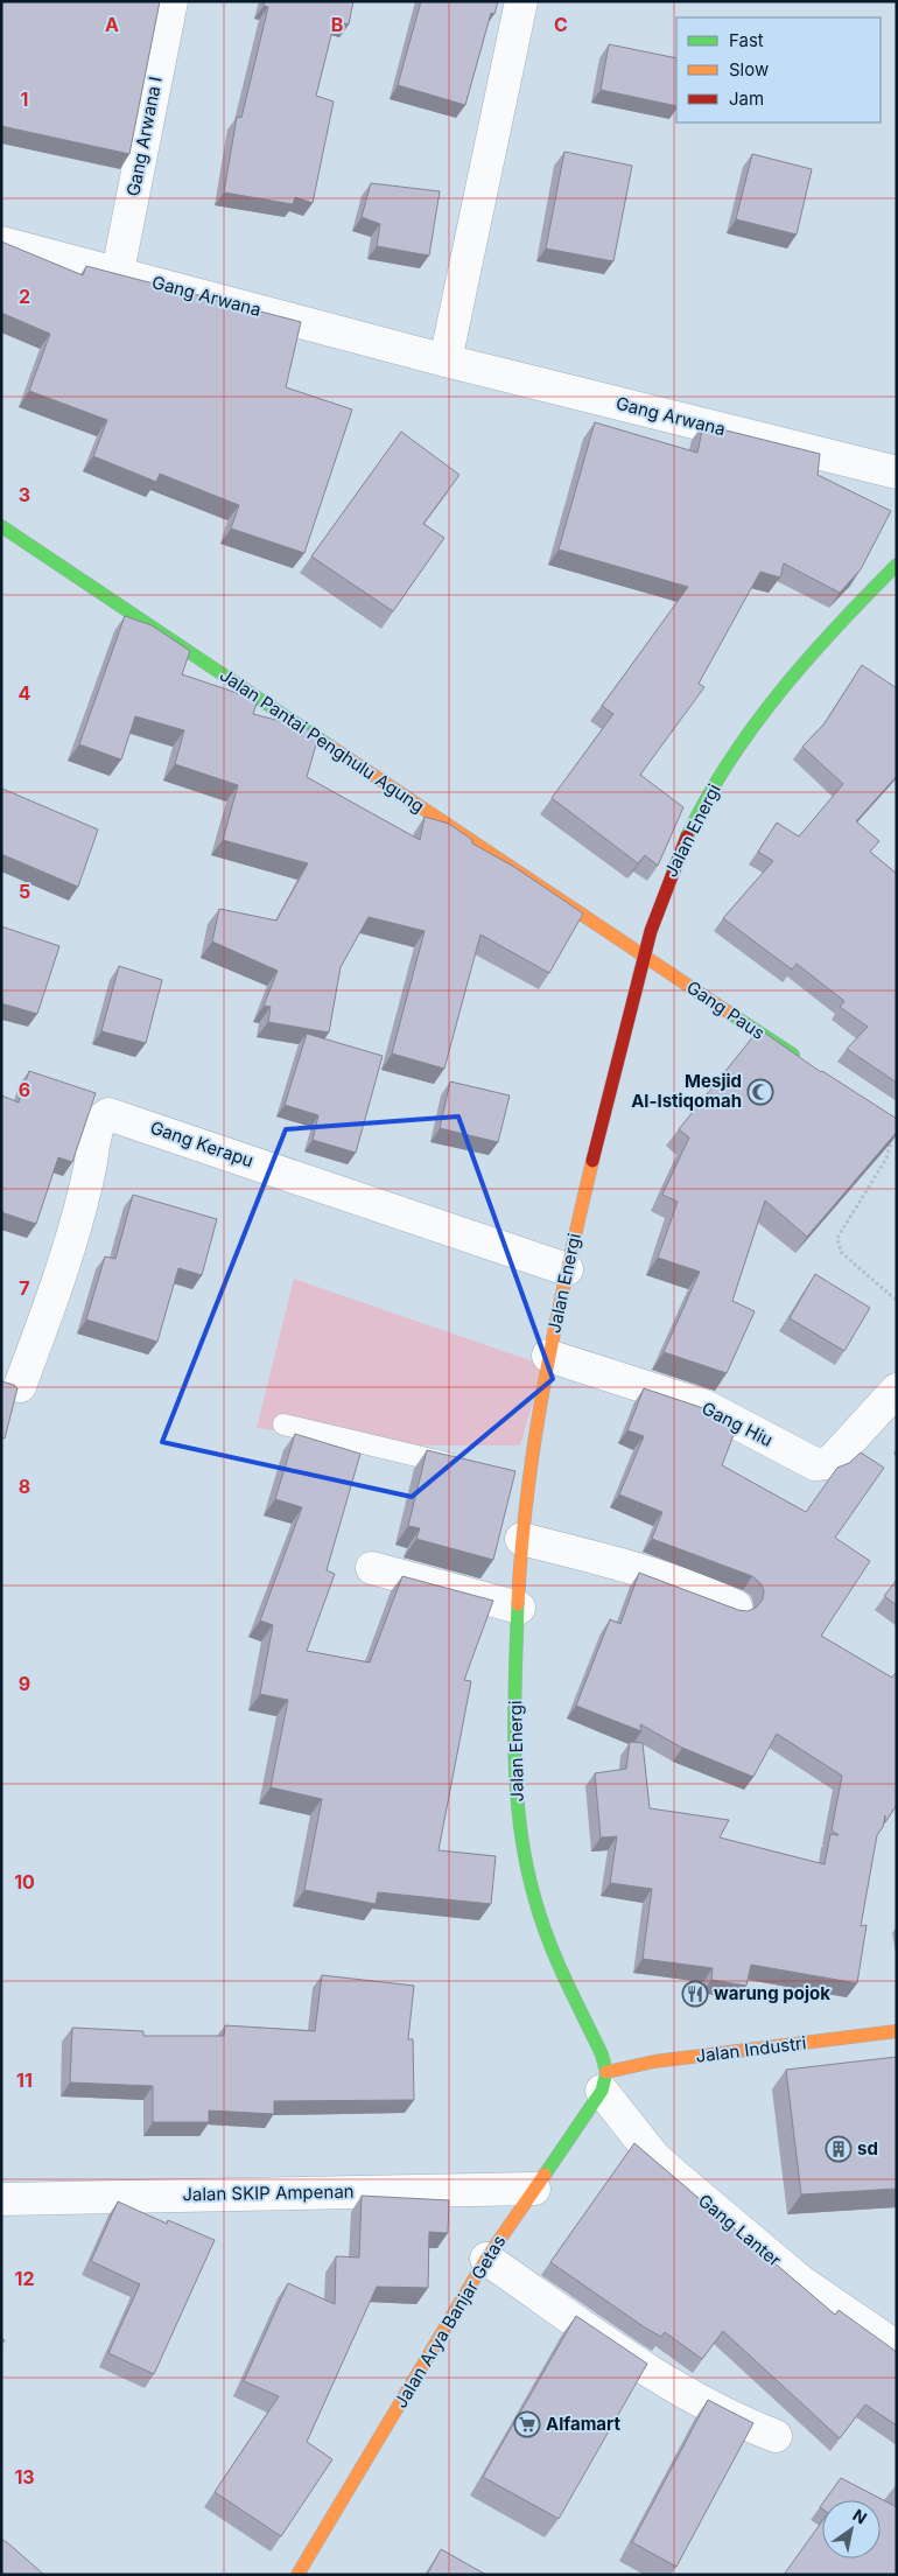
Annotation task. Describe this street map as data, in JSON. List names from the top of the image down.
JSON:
{
  "streets": {
    "main road": [
      "Jalan Pantai Penghulu Agung",
      "Jalan Energi",
      "Gang Paus",
      "Jalan Industri",
      "Jalan Arya Banjar Getas"
    ],
    "street": [
      "Gang Arwana I",
      "Gang Arwana",
      "Gang Kerapu",
      "Gang Hiu",
      "Jalan SKIP Ampenan",
      "Gang Lanter"
    ]
  },
  "crossings": [
    ["Gang Arwana I", "Gang Arwana"],
    ["Jalan Pantai Penghulu Agung", "Jalan Energi"],
    ["Jalan Pantai Penghulu Agung", "Gang Paus"],
    ["Jalan Energi", "Gang Paus"],
    ["Jalan Energi", "Gang Kerapu"],
    ["Jalan Energi", "Gang Hiu"],
    ["Jalan Energi", "Jalan Industri"],
    ["Jalan Energi", "Gang Lanter"],
    ["Jalan Energi", "Jalan Arya Banjar Getas"],
    ["Jalan Industri", "Gang Lanter"],
    ["Jalan Industri", "Jalan Arya Banjar Getas"],
    ["Jalan SKIP Ampenan", "Jalan Arya Banjar Getas"],
    ["Gang Lanter", "Jalan Arya Banjar Getas"]
  ],
  "places": {
    "mosque": ["Mesjid Al-Istiqomah"],
    "restaurant": ["warung pojok"],
    "building": ["sd"],
    "supermarket": ["Alfamart"]
  },
  "legend": ["Fast", "Slow", "Jam"],
  "north": "top right",
  "grid": {
    "columns": ["A", "B", "C"],
    "rows": [
      "1",
      "2",
      "3",
      "4",
      "5",
      "6",
      "7",
      "8",
      "9",
      "10",
      "11",
      "12",
      "13"
    ]
  }
}
